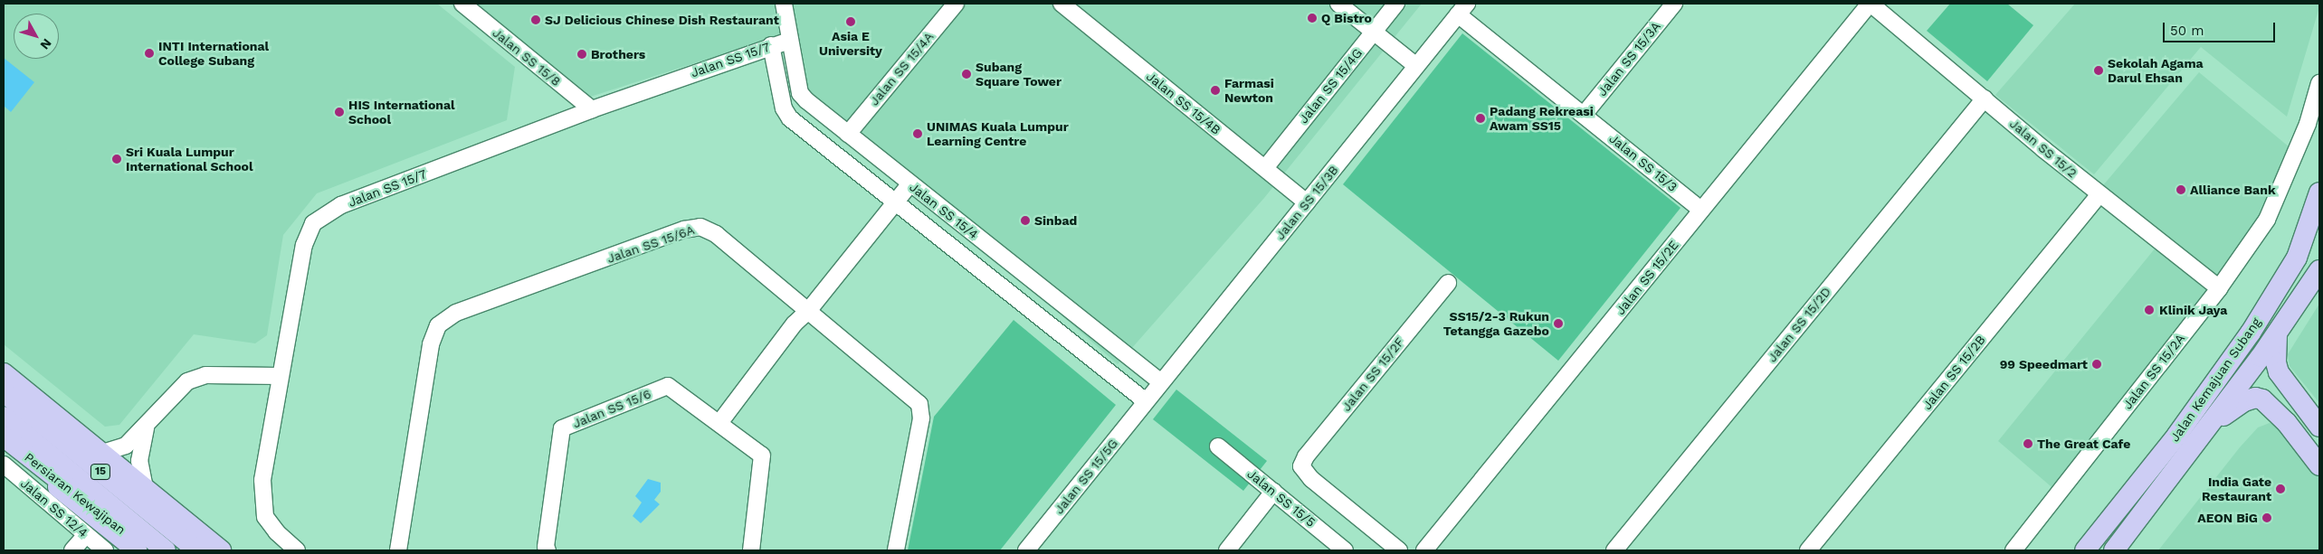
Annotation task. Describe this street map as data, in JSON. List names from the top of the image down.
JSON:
{
  "streets": {
    "main road": ["Jalan Kemajuan Subang", "15", "Persiaran Kewajipan"],
    "street": [
      "Jalan SS 15/8",
      "Jalan SS 15/3A",
      "Jalan SS 15/7",
      "Jalan SS 15/4A",
      "Jalan SS 15/4G",
      "Jalan SS 15/4B",
      "Jalan SS 15/2",
      "Jalan SS 15/3",
      "Jalan SS 15/3B",
      "Jalan SS 15/4",
      "Jalan SS 15/6A",
      "Jalan SS 15/2E",
      "Jalan SS 15/2D",
      "Jalan SS 15/2A",
      "Jalan SS 15/2B",
      "Jalan SS 15/2F",
      "Jalan SS 15/6",
      "Jalan SS 15/5G",
      "Jalan SS 15/5",
      "Jalan SS 12/4"
    ]
  },
  "crossings": [
    ["Jalan SS 15/8", "Jalan SS 15/7"],
    ["Jalan SS 15/3A", "Jalan SS 15/3"],
    ["Jalan SS 15/7", "Jalan SS 15/4"],
    ["Jalan SS 15/4A", "Jalan SS 15/4"],
    ["Jalan SS 15/4G", "Jalan SS 15/4B"],
    ["Jalan SS 15/4B", "Jalan SS 15/3B"],
    ["Jalan SS 15/2", "Jalan SS 15/2E"],
    ["Jalan SS 15/2", "Jalan SS 15/2D"],
    ["Jalan SS 15/2", "Jalan SS 15/2A"],
    ["Jalan SS 15/2", "Jalan SS 15/2B"],
    ["Jalan SS 15/3", "Jalan SS 15/3B"],
    ["Jalan SS 15/3", "Jalan SS 15/2E"],
    ["Jalan SS 15/3B", "Jalan SS 15/4"],
    ["Jalan SS 15/3B", "Jalan SS 15/5G"],
    ["Jalan SS 15/4", "Jalan SS 15/5G"]
  ],
  "places": [
    "Q Bistro",
    "SJ Delicious Chinese Dish Restaurant",
    "Asia E University",
    "INTI International College Subang",
    "Brothers",
    "Sekolah Agama Darul Ehsan",
    "Subang Square Tower",
    "Farmasi Newton",
    "HIS International School",
    "Padang Rekreasi Awam SS15",
    "UNIMAS Kuala Lumpur Learning Centre",
    "Sri Kuala Lumpur International School",
    "Alliance Bank",
    "Sinbad",
    "Klinik Jaya",
    "SS15/2-3 Rukun Tetangga Gazebo",
    "99 Speedmart",
    "The Great Cafe",
    "India Gate Restaurant",
    "AEON BiG"
  ],
  "scale_bar": "50 m",
  "north": "bottom right"
}
